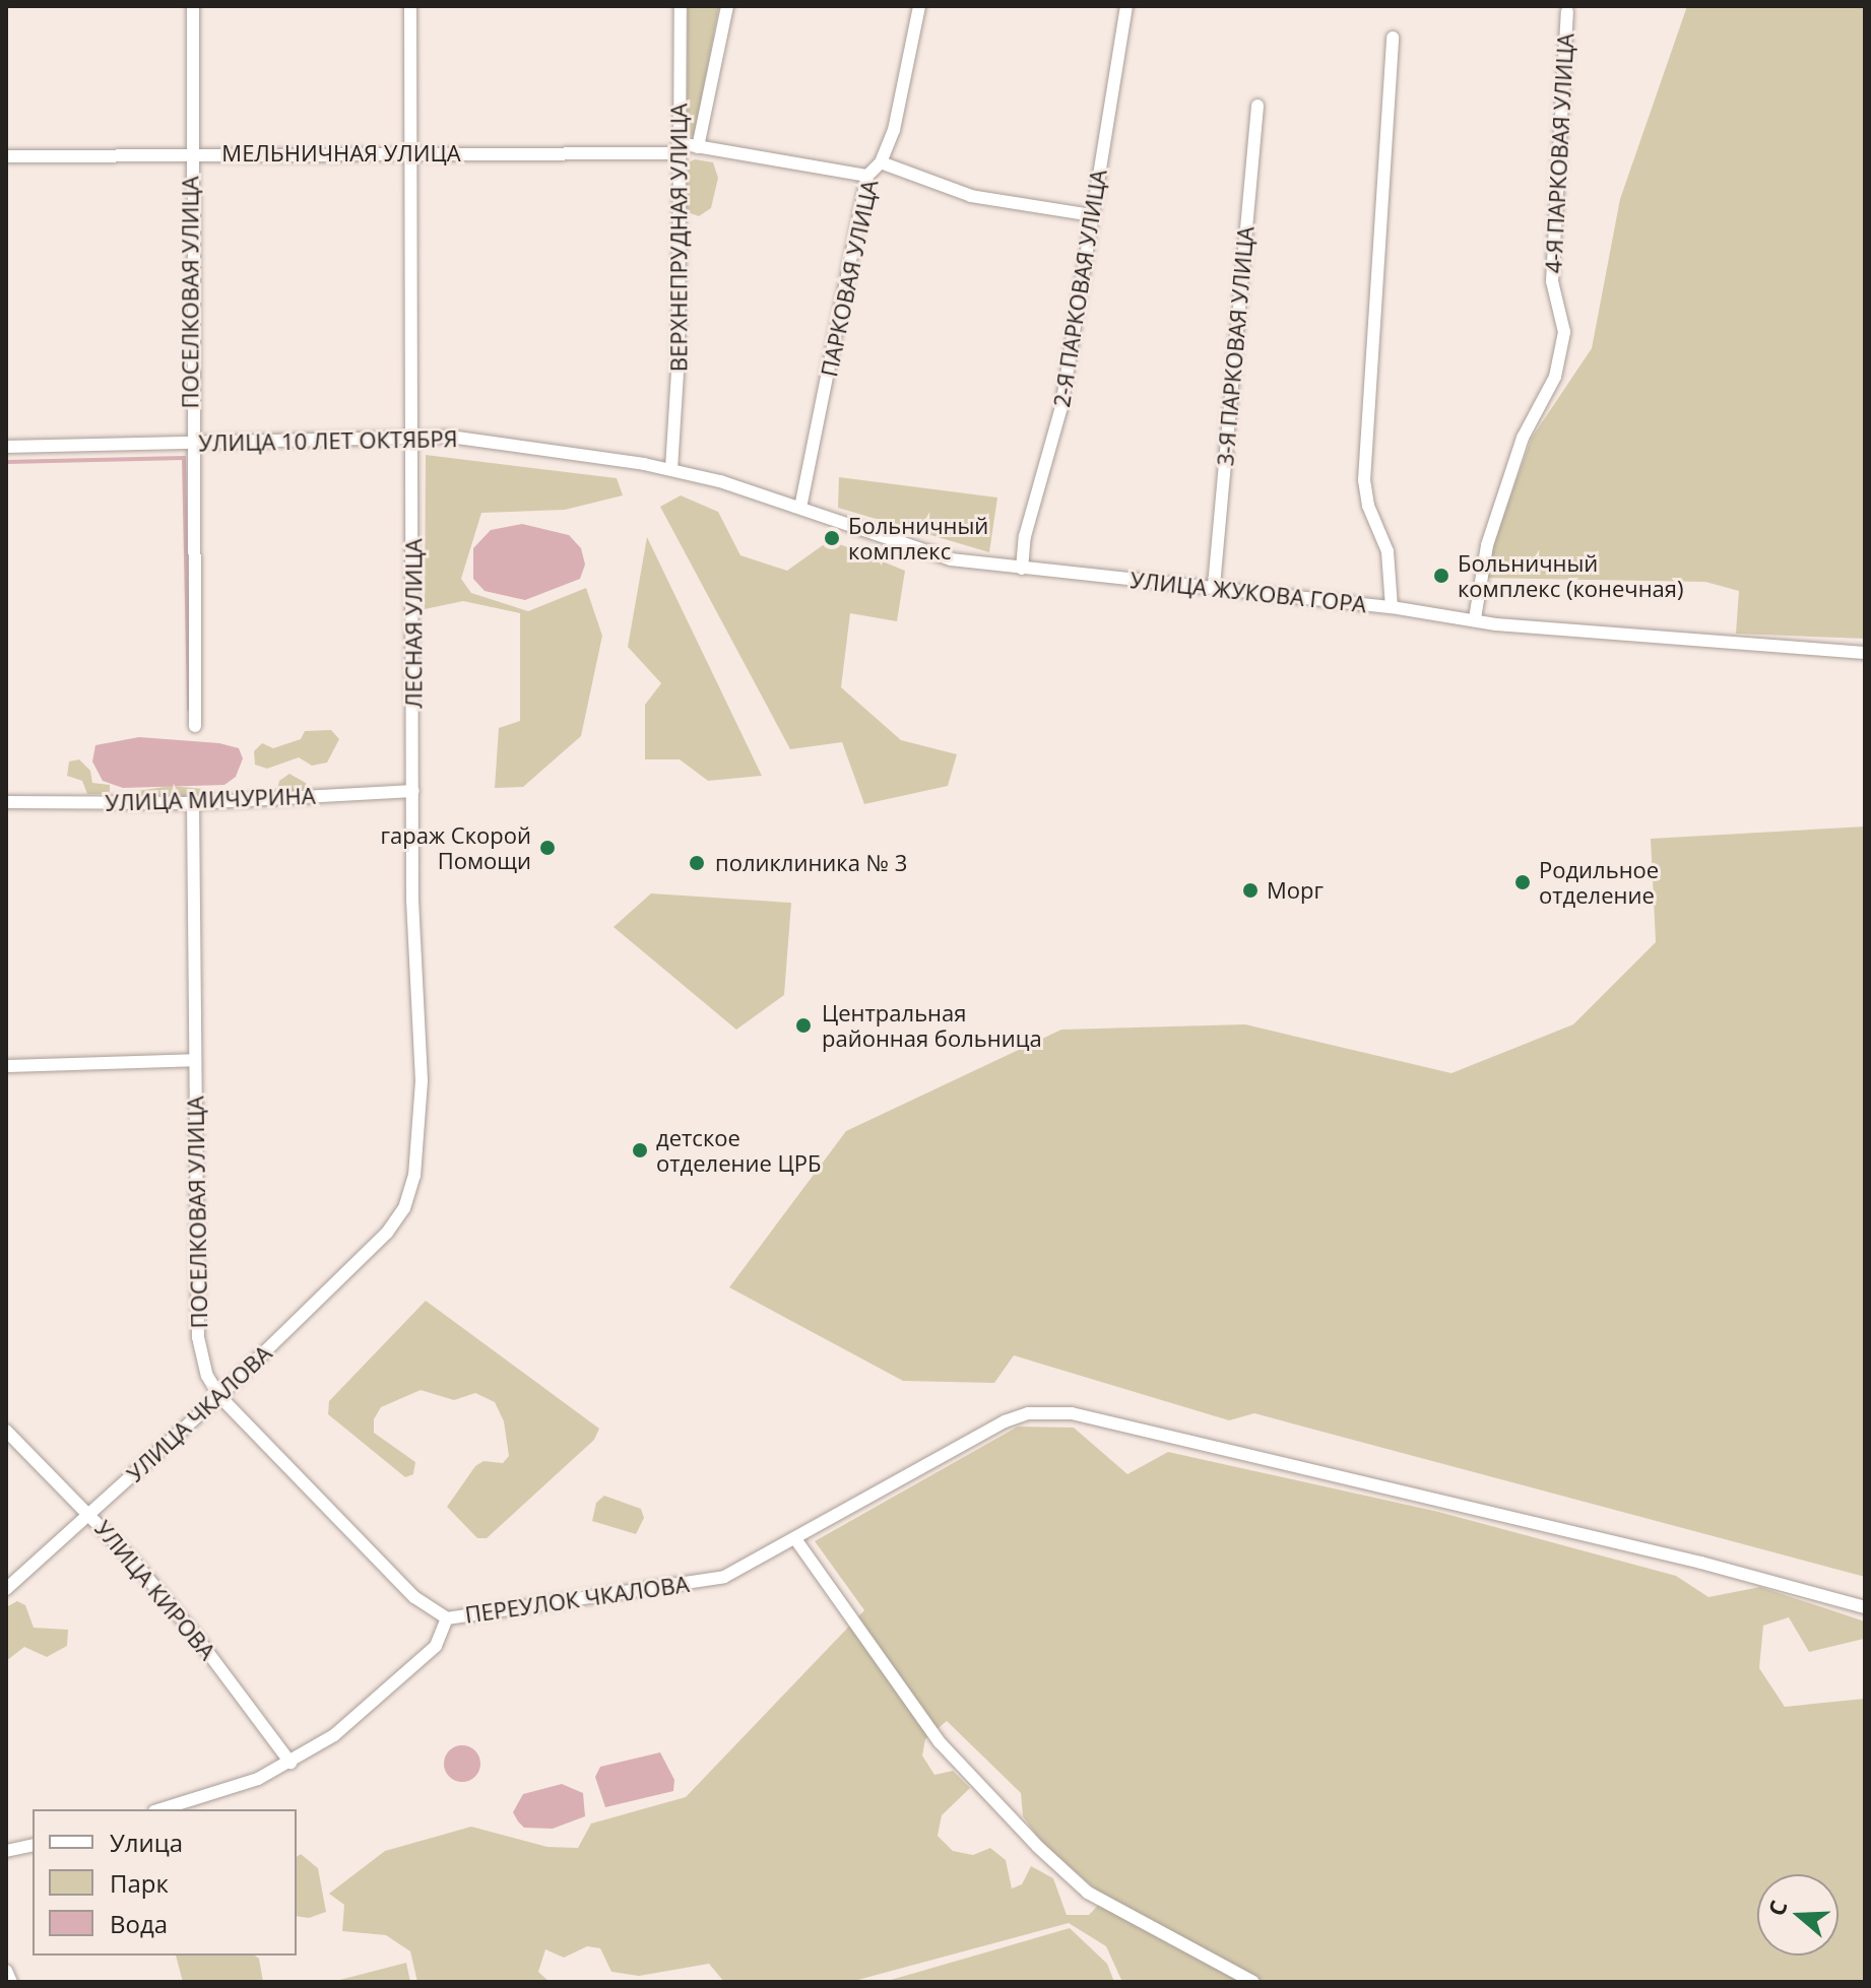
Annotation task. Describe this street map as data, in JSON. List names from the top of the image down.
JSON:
{
  "streets": {
    "street": [
      "МЕЛЬНИЧНАЯ УЛИЦА",
      "4-Я ПАРКОВАЯ УЛИЦА",
      "ВЕРХНЕПРУДНАЯ УЛИЦА",
      "ПАРКОВАЯ УЛИЦА",
      "2-Я ПАРКОВАЯ УЛИЦА",
      "ПОСЕЛКОВАЯ УЛИЦА",
      "3-Я ПАРКОВАЯ УЛИЦА",
      "УЛИЦА 10 ЛЕТ ОКТЯБРЯ",
      "УЛИЦА ЖУКОВА ГОРА",
      "ЛЕСНАЯ УЛИЦА",
      "УЛИЦА МИЧУРИНА",
      "УЛИЦА ЧКАЛОВА",
      "УЛИЦА КИРОВА",
      "ПЕРЕУЛОК ЧКАЛОВА"
    ]
  },
  "crossings": [
    ["МЕЛЬНИЧНАЯ УЛИЦА", "ВЕРХНЕПРУДНАЯ УЛИЦА"],
    ["МЕЛЬНИЧНАЯ УЛИЦА", "ПАРКОВАЯ УЛИЦА"],
    ["МЕЛЬНИЧНАЯ УЛИЦА", "ПОСЕЛКОВАЯ УЛИЦА"],
    ["МЕЛЬНИЧНАЯ УЛИЦА", "ЛЕСНАЯ УЛИЦА"],
    ["4-Я ПАРКОВАЯ УЛИЦА", "УЛИЦА ЖУКОВА ГОРА"],
    ["ВЕРХНЕПРУДНАЯ УЛИЦА", "УЛИЦА 10 ЛЕТ ОКТЯБРЯ"],
    ["ПАРКОВАЯ УЛИЦА", "УЛИЦА 10 ЛЕТ ОКТЯБРЯ"],
    ["2-Я ПАРКОВАЯ УЛИЦА", "УЛИЦА 10 ЛЕТ ОКТЯБРЯ"],
    ["2-Я ПАРКОВАЯ УЛИЦА", "УЛИЦА ЖУКОВА ГОРА"],
    ["ПОСЕЛКОВАЯ УЛИЦА", "УЛИЦА 10 ЛЕТ ОКТЯБРЯ"],
    ["ПОСЕЛКОВАЯ УЛИЦА", "УЛИЦА МИЧУРИНА"],
    ["ПОСЕЛКОВАЯ УЛИЦА", "УЛИЦА ЧКАЛОВА"],
    ["ПОСЕЛКОВАЯ УЛИЦА", "ПЕРЕУЛОК ЧКАЛОВА"],
    ["3-Я ПАРКОВАЯ УЛИЦА", "УЛИЦА ЖУКОВА ГОРА"],
    ["УЛИЦА 10 ЛЕТ ОКТЯБРЯ", "УЛИЦА ЖУКОВА ГОРА"],
    ["УЛИЦА 10 ЛЕТ ОКТЯБРЯ", "ЛЕСНАЯ УЛИЦА"],
    ["ЛЕСНАЯ УЛИЦА", "УЛИЦА МИЧУРИНА"],
    ["ЛЕСНАЯ УЛИЦА", "УЛИЦА ЧКАЛОВА"],
    ["УЛИЦА ЧКАЛОВА", "УЛИЦА КИРОВА"],
    ["УЛИЦА КИРОВА", "ПЕРЕУЛОК ЧКАЛОВА"]
  ],
  "places": [
    "Больничный комплекс",
    "Больничный комплекс (конечная)",
    "гараж Скорой Помощи",
    "поликлиника № 3",
    "Родильное отделение",
    "Морг",
    "Центральная районная больница",
    "детское отделение ЦРБ"
  ],
  "legend": ["Улица", "Парк", "Вода"],
  "north": "left"
}
